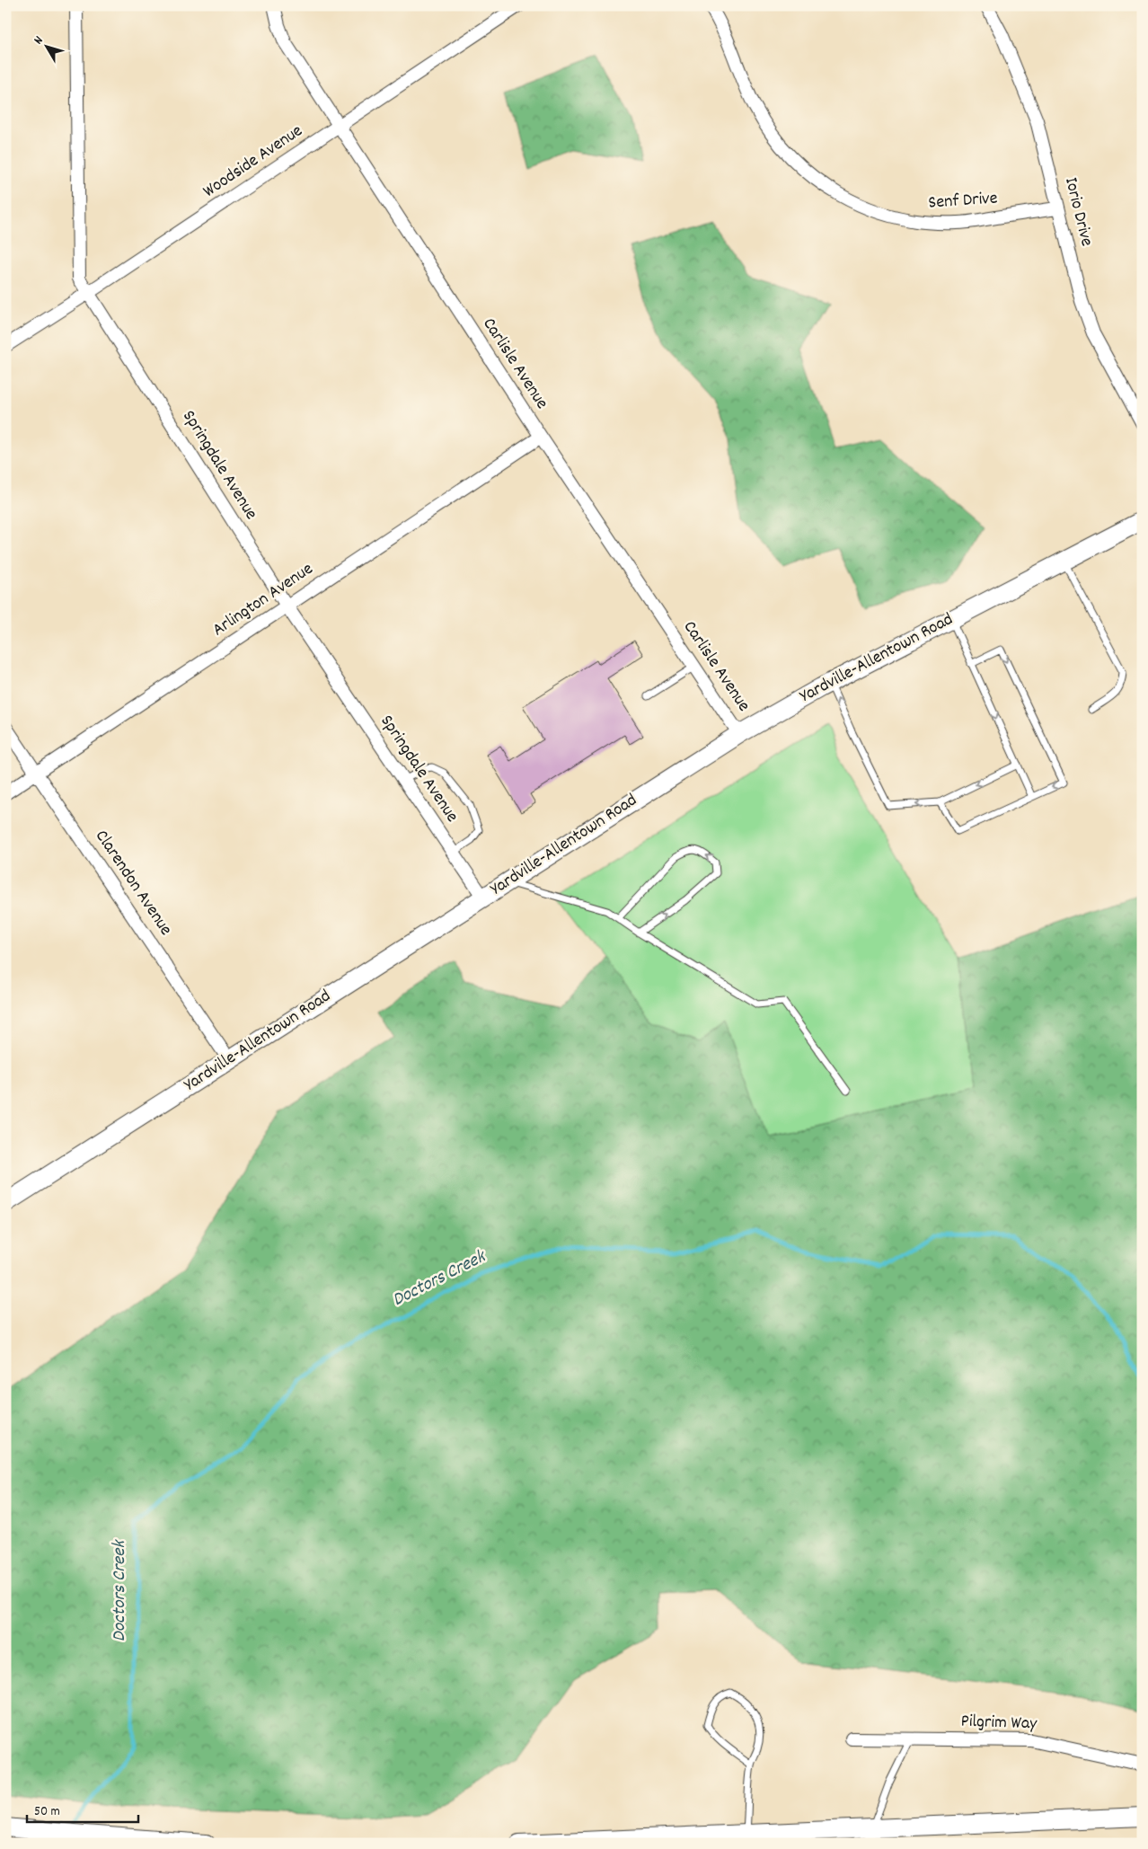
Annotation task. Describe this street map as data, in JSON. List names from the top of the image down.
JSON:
{
  "streets": {
    "main road": ["Yardville-Allentown Road"],
    "street": [
      "Woodside Avenue",
      "Senf Drive",
      "Iorio Drive",
      "Carlisle Avenue",
      "Springdale Avenue",
      "Arlington Avenue",
      "Clarendon Avenue",
      "Pilgrim Way"
    ]
  },
  "crossings": [
    ["Woodside Avenue", "Carlisle Avenue"],
    ["Woodside Avenue", "Springdale Avenue"],
    ["Senf Drive", "Iorio Drive"],
    ["Carlisle Avenue", "Arlington Avenue"],
    ["Carlisle Avenue", "Yardville-Allentown Road"],
    ["Springdale Avenue", "Arlington Avenue"],
    ["Springdale Avenue", "Yardville-Allentown Road"],
    ["Arlington Avenue", "Clarendon Avenue"],
    ["Yardville-Allentown Road", "Clarendon Avenue"]
  ],
  "water": ["Doctors Creek"],
  "scale_bar": "50 m",
  "north": "top left"
}
